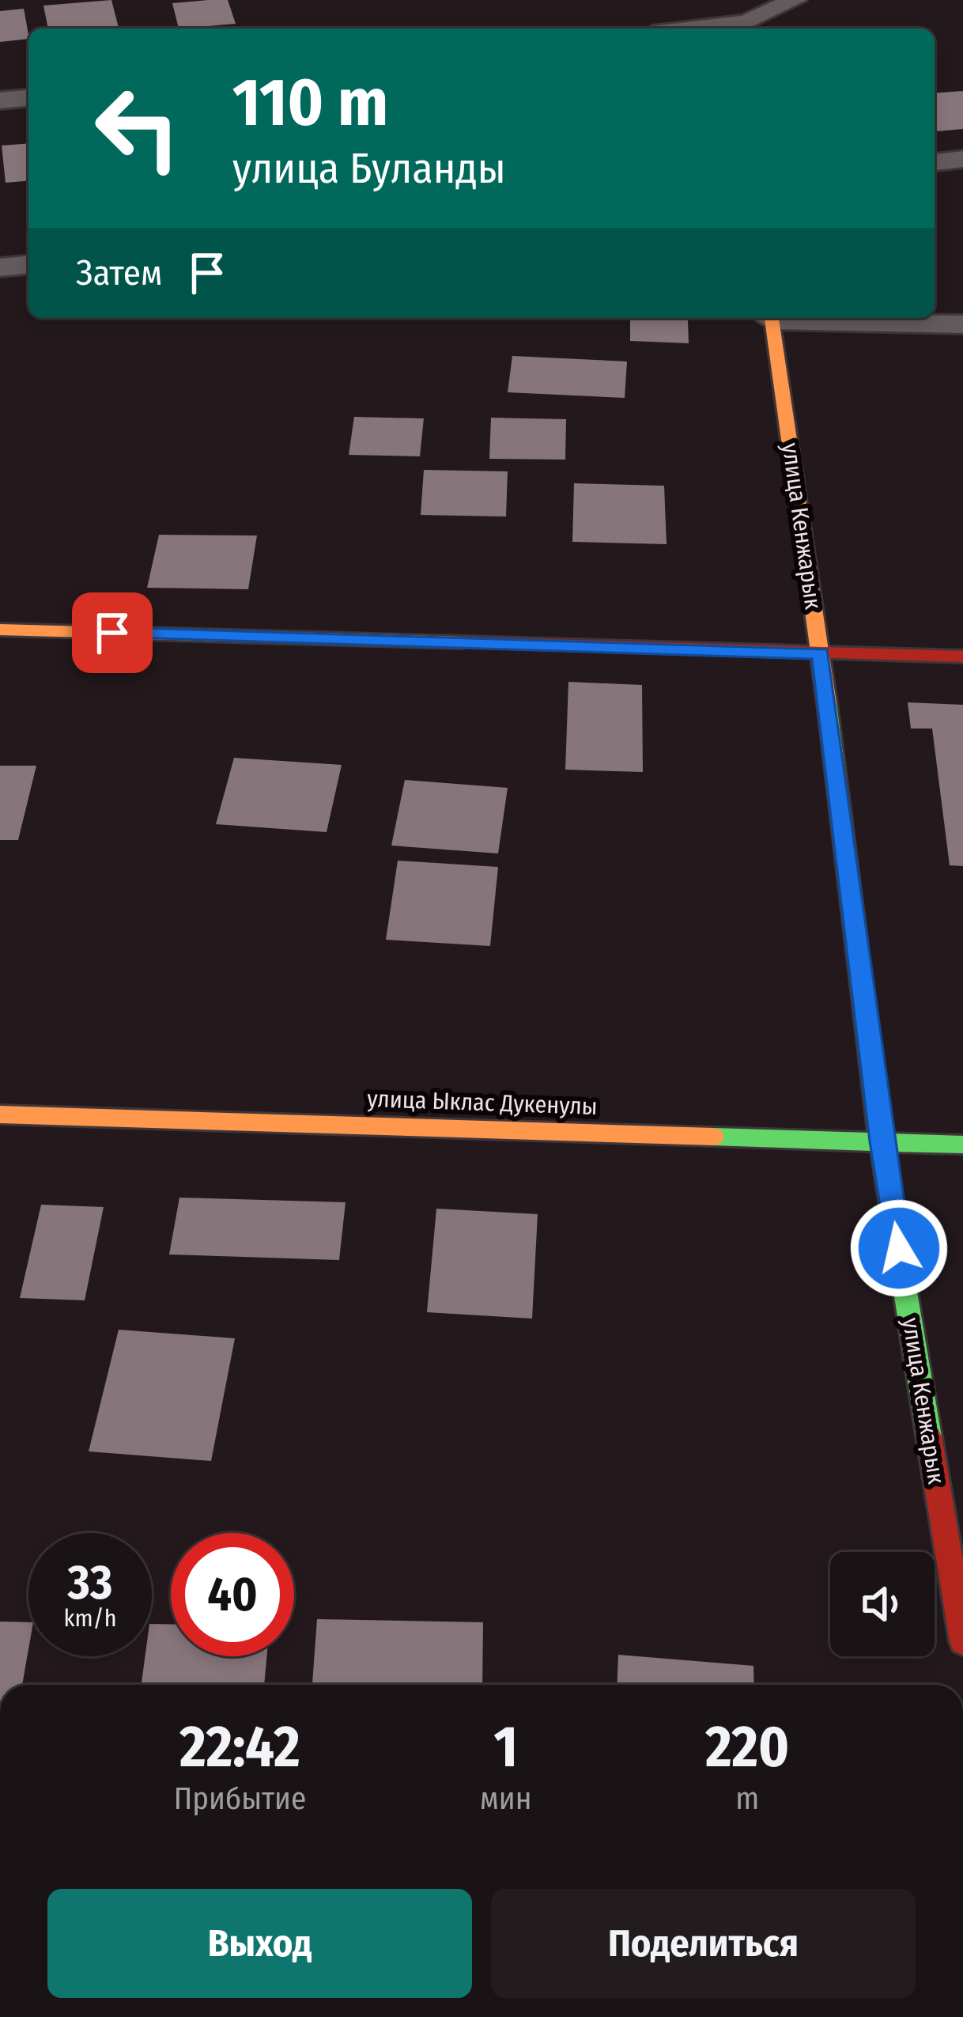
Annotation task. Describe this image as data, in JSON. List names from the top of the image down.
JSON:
{
  "streets": {
    "street": ["улица Кенжарык", "улица Ыклас Дукенулы"]
  },
  "crossings": [
    ["улица Кенжарык", "улица Ыклас Дукенулы"]
  ],
  "page": {
    "turn": ["110 m", "улица Буланды"],
    "then": "Затем",
    "speed": "33 km/h",
    "limit": "40",
    "eta": [
      "22:42",
      "Прибытие",
      "1",
      "мин",
      "220",
      "m"
    ],
    "buttons": ["Выход", "Поделиться"]
  }
}
